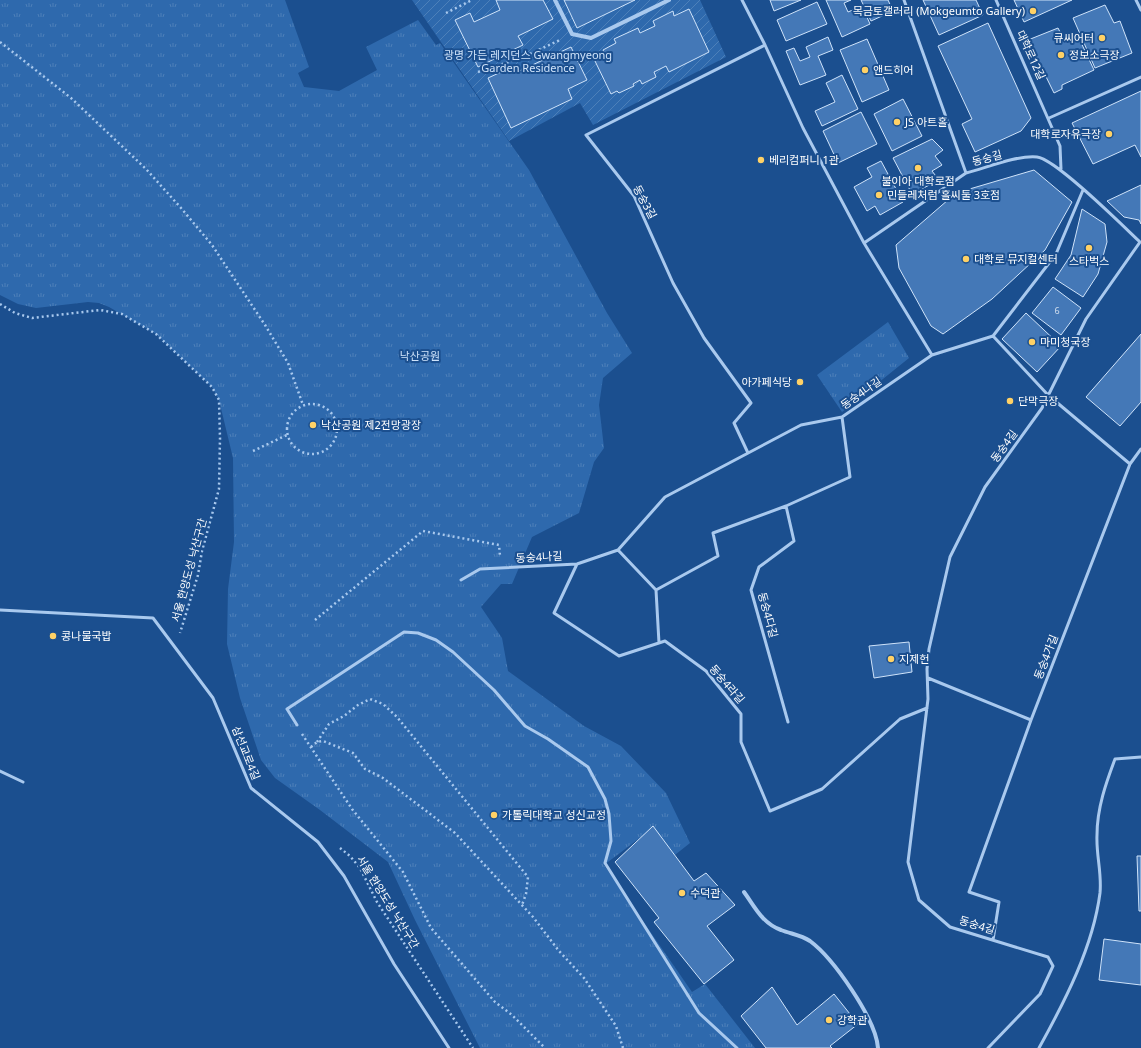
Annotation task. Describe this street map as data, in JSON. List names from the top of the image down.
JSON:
{
  "streets": {
    "lane": [
      "대학로12길",
      "동숭길",
      "동숭3길",
      "동숭4나길",
      "동숭4길",
      "동숭4다길",
      "동숭4가길",
      "동숭4라길",
      "삼선교로4길"
    ],
    "path": ["서울 한양도성 낙산구간"]
  },
  "crossings": [
    ["대학로12길", "동숭길"],
    ["동숭길", "동숭4길"],
    ["동숭3길", "동숭4나길"],
    ["동숭4나길", "동숭4라길"],
    ["동숭4길", "동숭4가길"],
    ["동숭4길", "동숭4라길"]
  ],
  "parks": ["광명 가든 레지던스 Gwangmyeong Garden Residence", "낙산공원"],
  "places": [
    "목금토갤러리 (Mokgeumto Gallery)",
    "큐씨어터",
    "정보소극장",
    "앤드히어",
    "JS 아트홀",
    "대학로자유극장",
    "베리컴퍼니 1관",
    "불이아 대학로점",
    "민들레처럼 홀씨둘 3호점",
    "스타벅스",
    "대학로 뮤지컬센터",
    "마미청국장",
    "아가페식당",
    "단막극장",
    "낙산공원 제2전망광장",
    "콩나물국밥",
    "지제헌",
    "가톨릭대학교 성신교정",
    "수덕관",
    "강학관"
  ],
  "house_numbers": ["6"]
}
